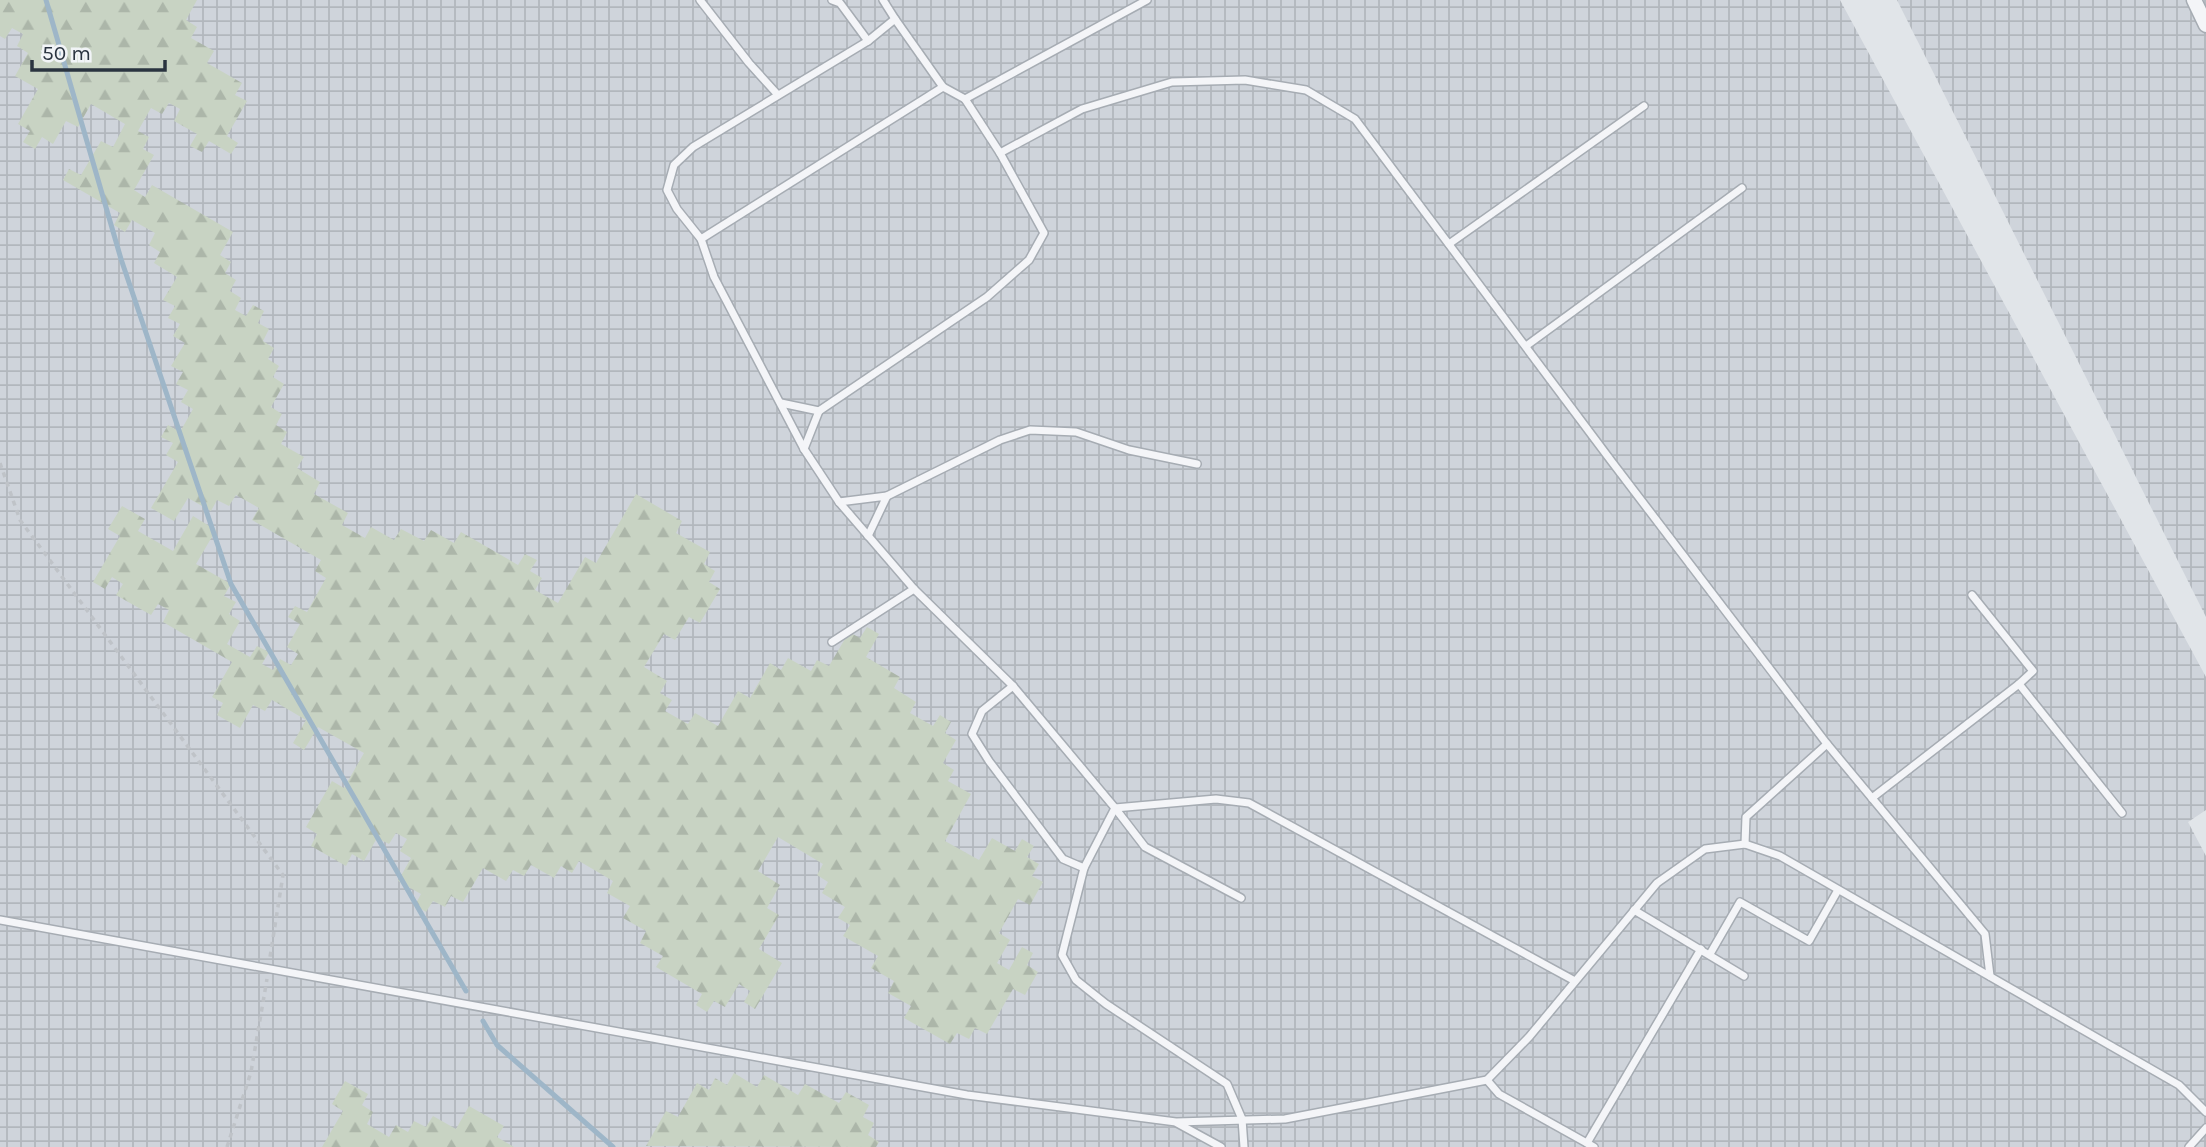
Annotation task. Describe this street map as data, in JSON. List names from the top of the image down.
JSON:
{
  "scale_bar": "50 m"
}
